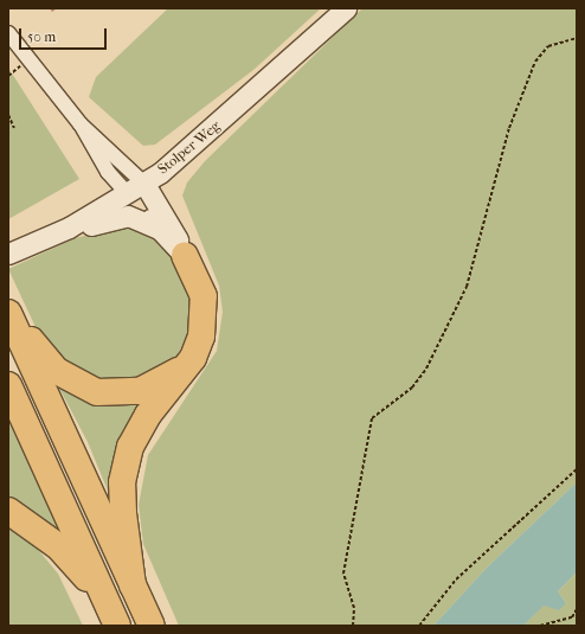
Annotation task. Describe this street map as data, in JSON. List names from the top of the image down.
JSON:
{
  "streets": {
    "street": ["Stolper Weg"]
  },
  "scale_bar": "50 m"
}
